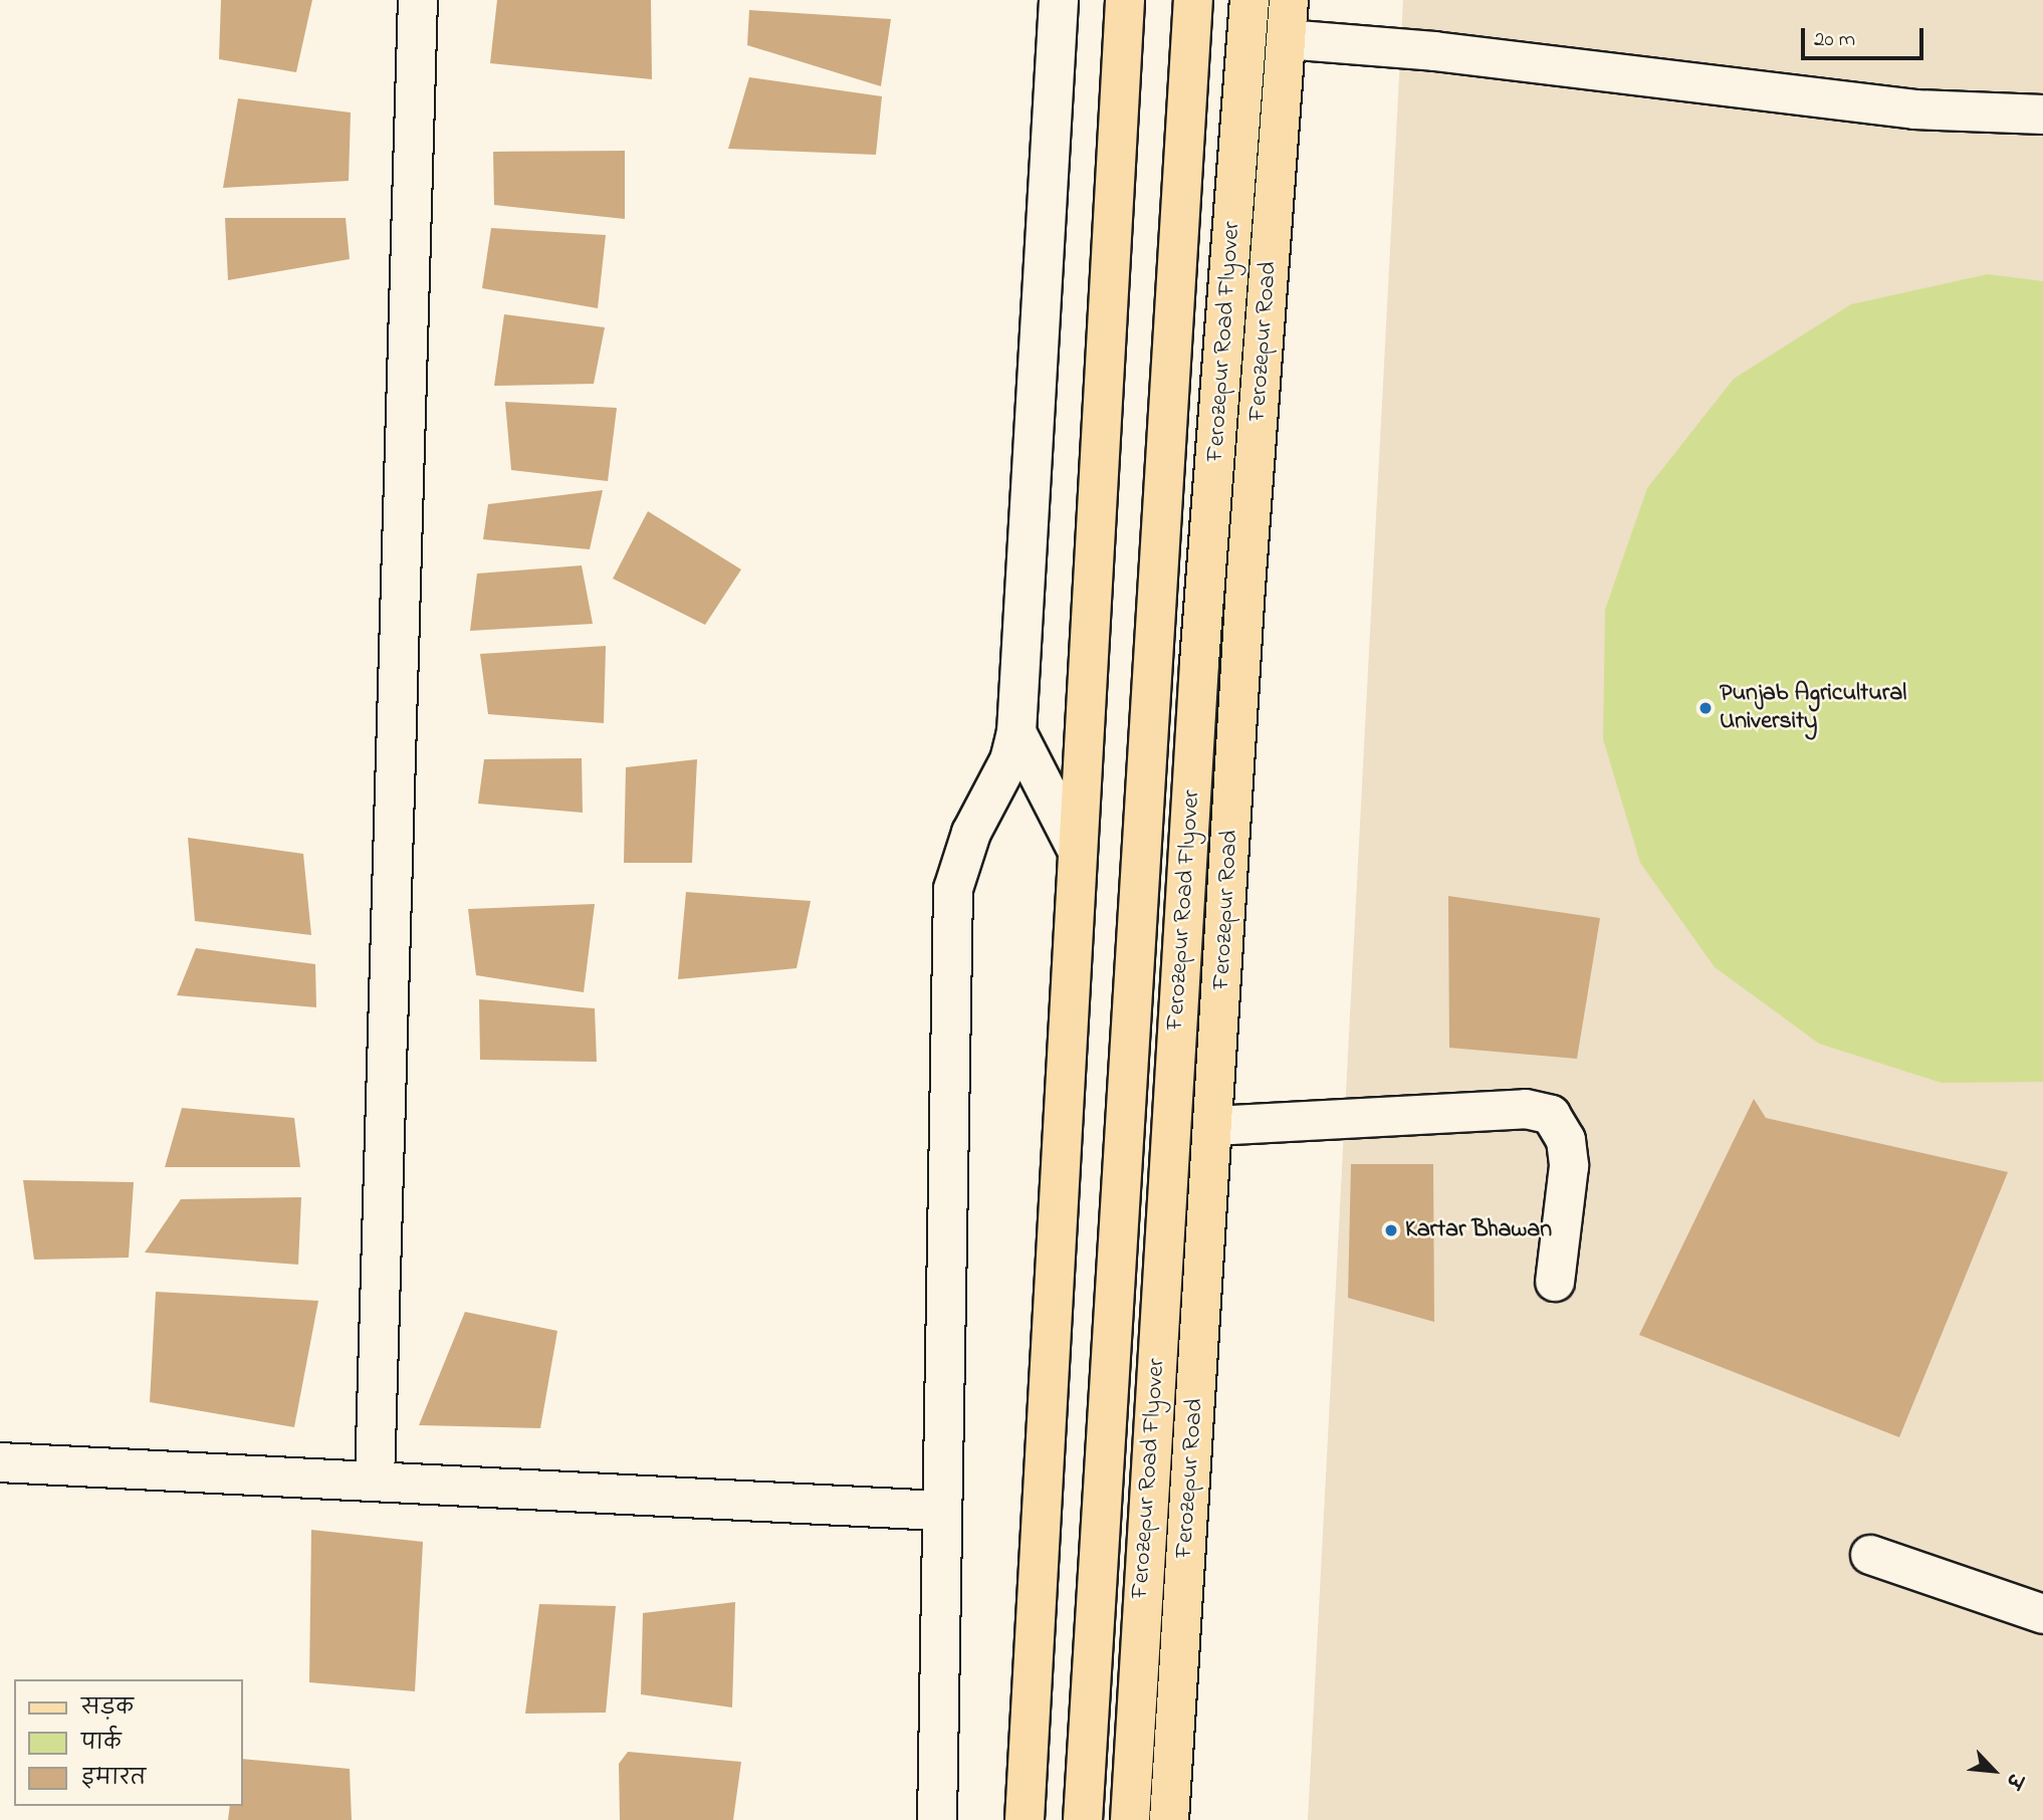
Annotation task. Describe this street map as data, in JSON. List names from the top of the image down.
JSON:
{
  "streets": {
    "main road": ["Ferozepur Road Flyover", "Ferozepur Road"]
  },
  "places": ["Punjab Agricultural University", "Kartar Bhawan"],
  "legend": ["सड़क", "पार्क", "इमारत"],
  "scale_bar": "20 m",
  "north": "bottom right"
}
